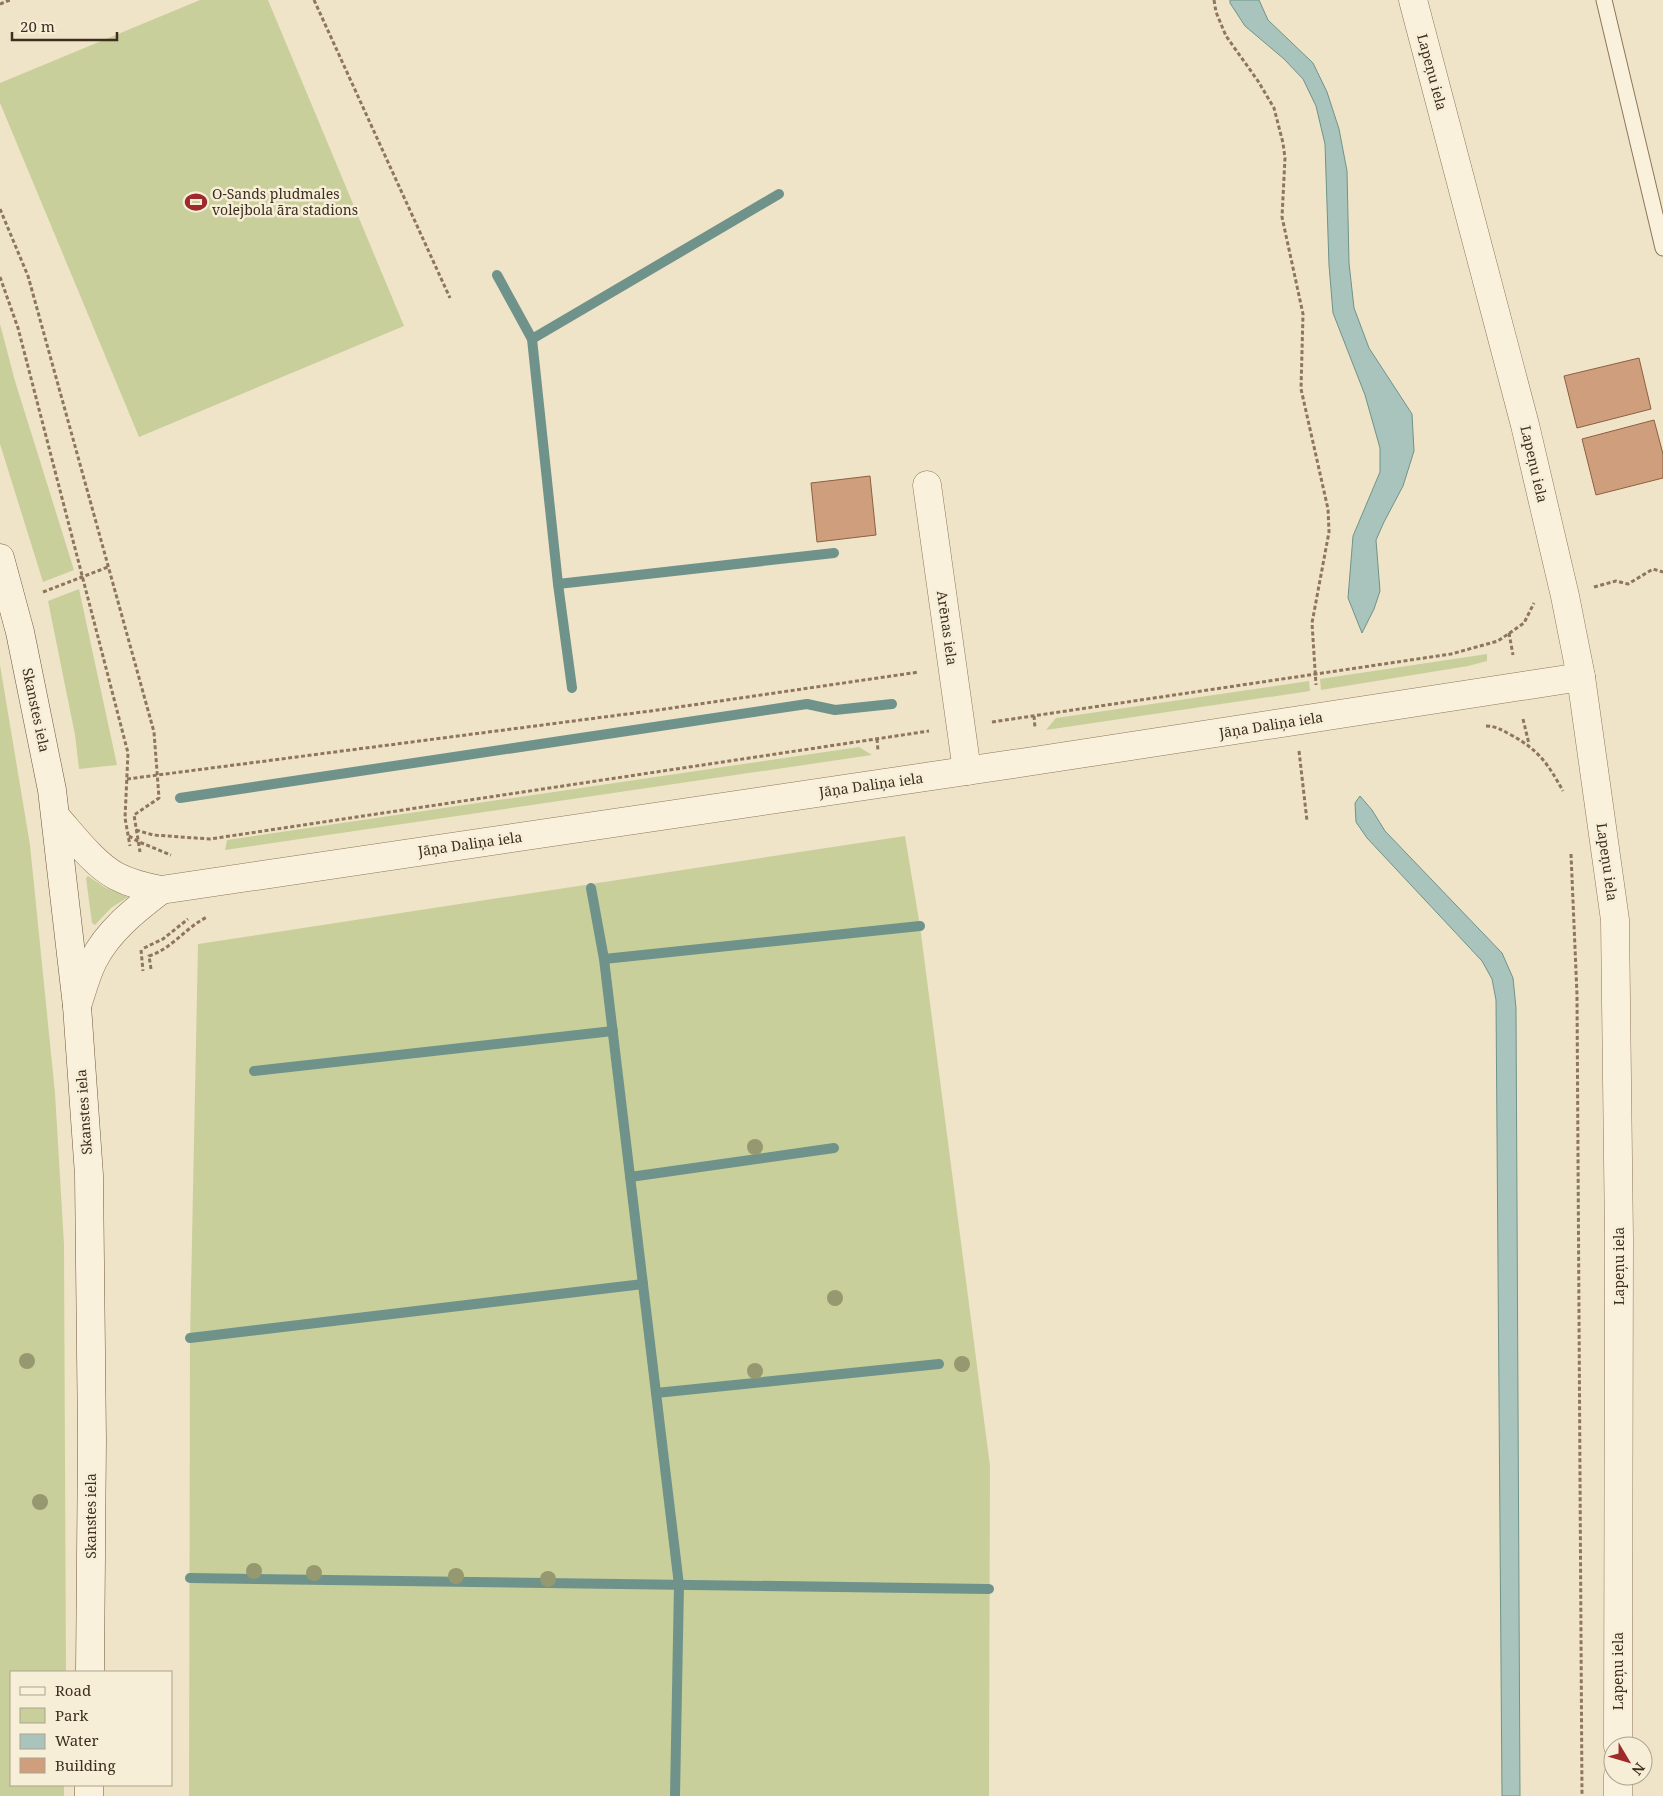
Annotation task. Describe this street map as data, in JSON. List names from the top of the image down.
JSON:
{
  "streets": {
    "street": [
      "Lapeņu iela",
      "Arēnas iela",
      "Skanstes iela",
      "Jāņa Daliņa iela"
    ]
  },
  "crossings": [
    ["Lapeņu iela", "Jāņa Daliņa iela"],
    ["Arēnas iela", "Jāņa Daliņa iela"],
    ["Skanstes iela", "Jāņa Daliņa iela"]
  ],
  "places": {
    "sports": ["O-Sands pludmales volejbola āra stadions"]
  },
  "legend": [
    "Road",
    "Park",
    "Water",
    "Building"
  ],
  "scale_bar": "20 m",
  "north": "bottom right"
}
